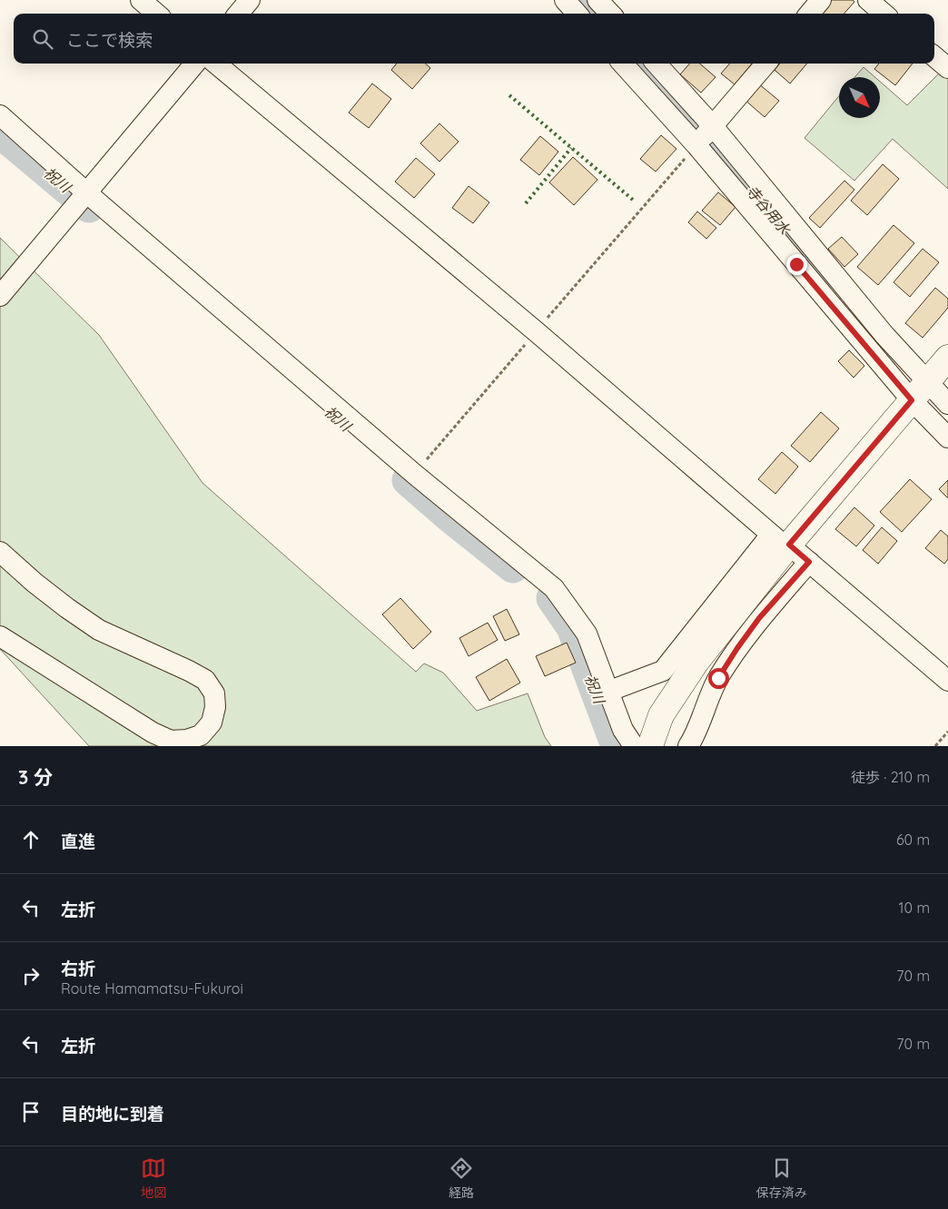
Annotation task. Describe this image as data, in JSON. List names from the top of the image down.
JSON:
{
  "water": ["祝川", "寺谷用水"],
  "north": "bottom right",
  "page": {
    "search": "ここで検索",
    "heading": ["3 分", "徒歩 · 210 m"],
    "list": [
      ["直進", "60 m"],
      ["左折", "10 m"],
      ["右折", "Route Hamamatsu-Fukuroi", "70 m"],
      ["左折", "70 m"],
      "目的地に到着"
    ],
    "nav": ["地図", "経路", "保存済み"]
  }
}
